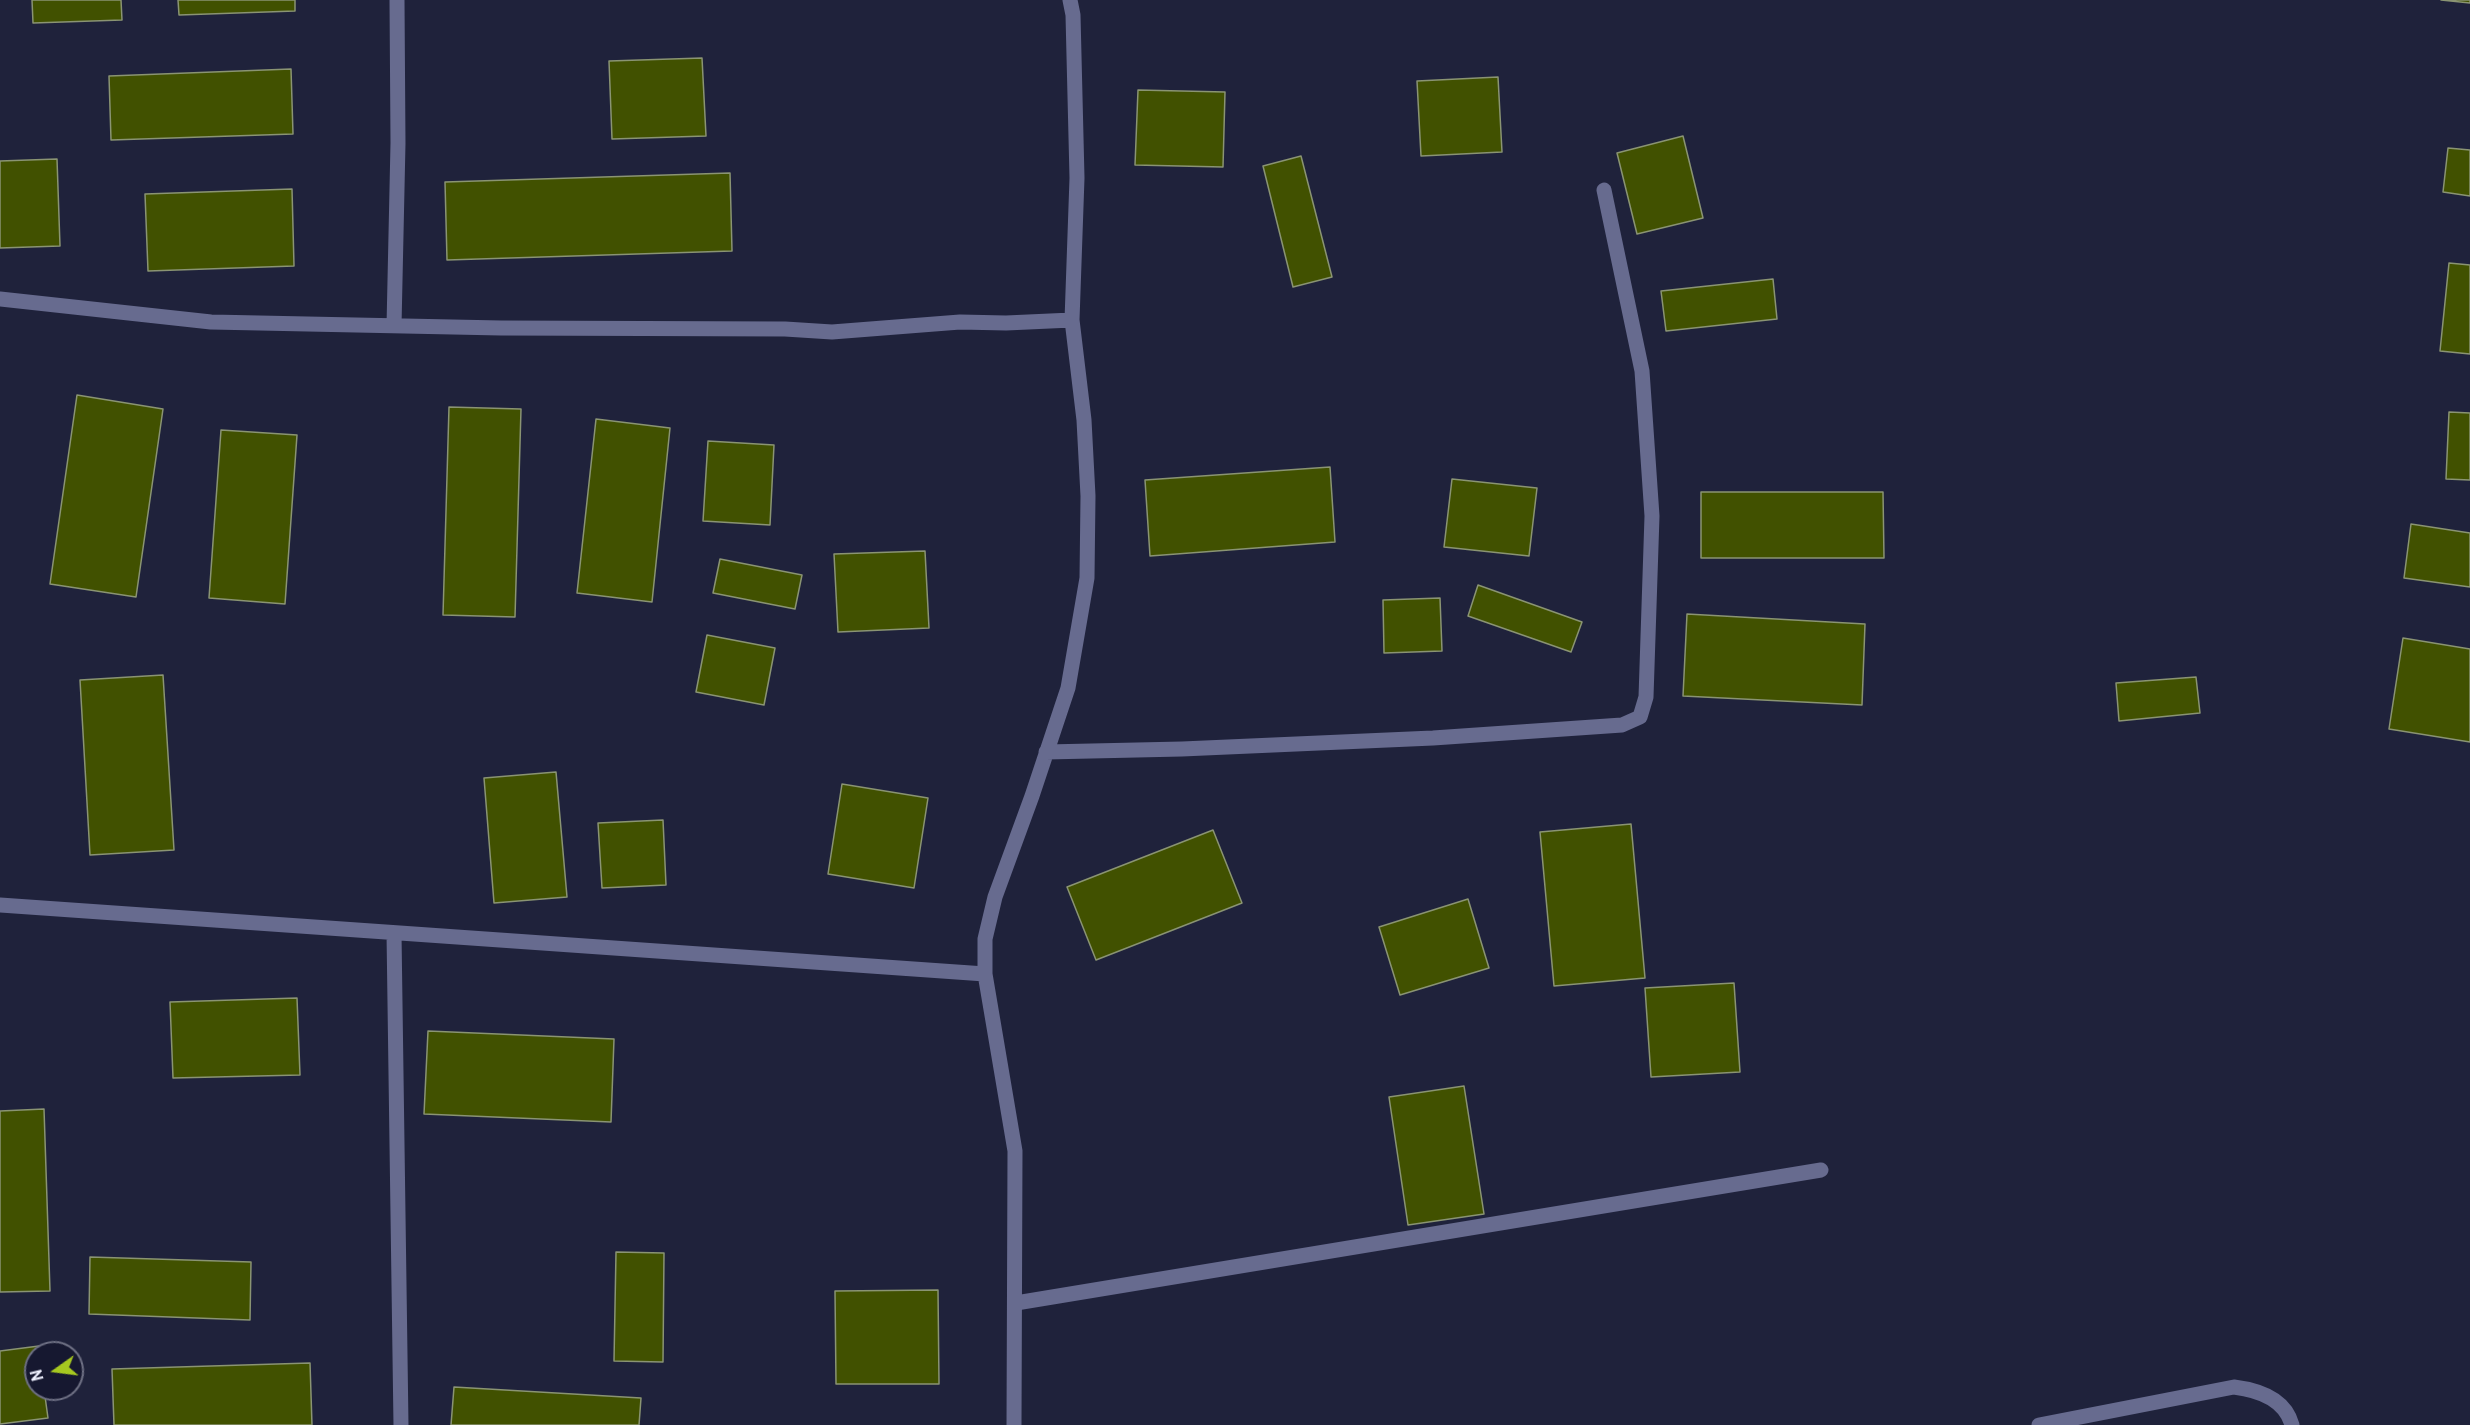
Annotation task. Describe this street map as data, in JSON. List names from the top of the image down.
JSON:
{
  "north": "left"
}
